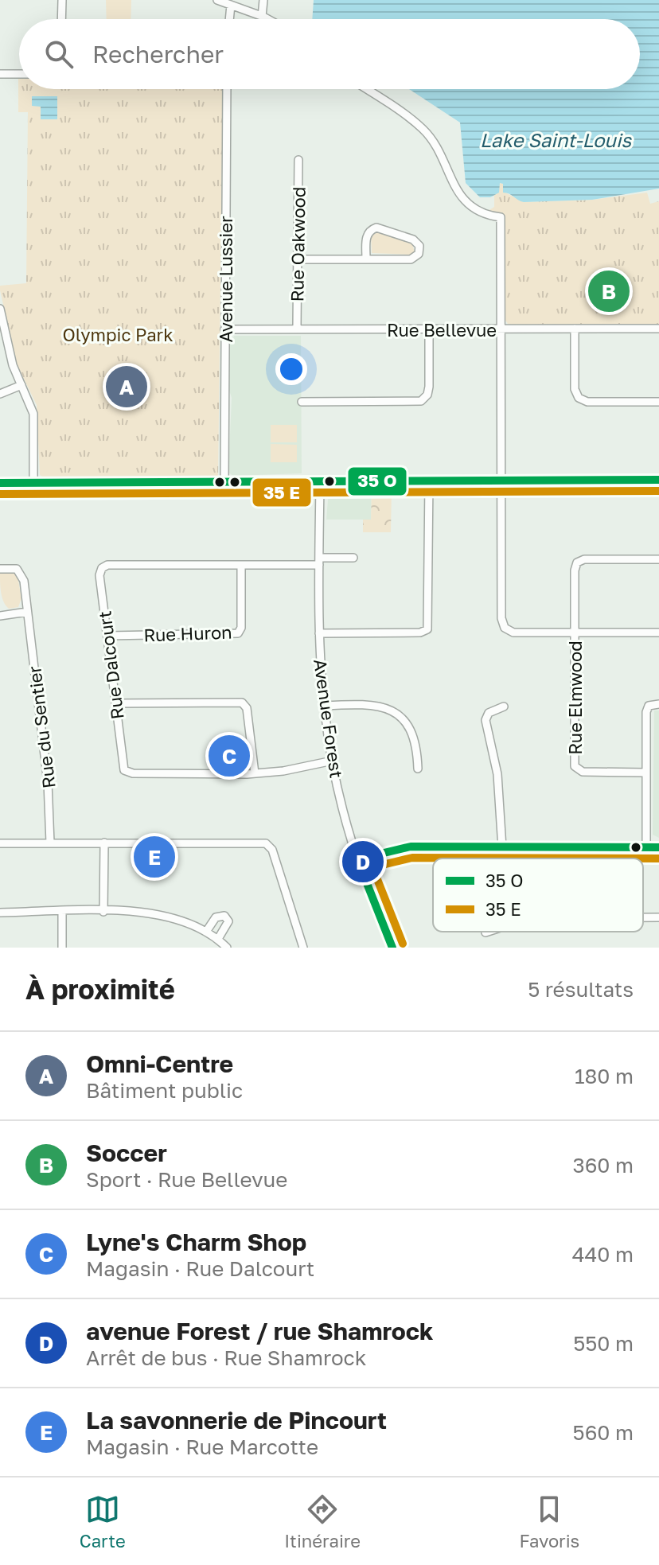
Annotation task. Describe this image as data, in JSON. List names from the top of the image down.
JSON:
{
  "streets": {
    "street": [
      "Rue Oakwood",
      "Avenue Lussier",
      "Rue Bellevue",
      "Rue Huron",
      "Rue Dalcourt",
      "Rue Elmwood",
      "Avenue Forest",
      "Rue du Sentier"
    ]
  },
  "crossings": [
    ["Rue Oakwood", "Rue Bellevue"],
    ["Avenue Lussier", "Rue Bellevue"],
    ["Rue Huron", "Rue Dalcourt"],
    ["Rue Dalcourt", "Avenue Forest"]
  ],
  "water": ["Lake Saint-Louis"],
  "parks": ["Olympic Park"],
  "legend": ["35 O", "35 E"],
  "page": {
    "search": "Rechercher",
    "pins": [
      "B",
      "A",
      "C",
      "E",
      "D"
    ],
    "heading": ["À proximité", "5 résultats"],
    "list": [
      {
        "mark": "A",
        "name": "Omni-Centre",
        "note": "Bâtiment public",
        "value": "180 m"
      },
      {
        "mark": "B",
        "name": "Soccer",
        "note": "Sport · Rue Bellevue",
        "value": "360 m"
      },
      {
        "mark": "C",
        "name": "Lyne's Charm Shop",
        "note": "Magasin · Rue Dalcourt",
        "value": "440 m"
      },
      {
        "mark": "D",
        "name": "avenue Forest / rue Shamrock",
        "note": "Arrêt de bus · Rue Shamrock",
        "value": "550 m"
      },
      {
        "mark": "E",
        "name": "La savonnerie de Pincourt",
        "note": "Magasin · Rue Marcotte",
        "value": "560 m"
      }
    ],
    "nav": ["Carte", "Itinéraire", "Favoris"]
  }
}
